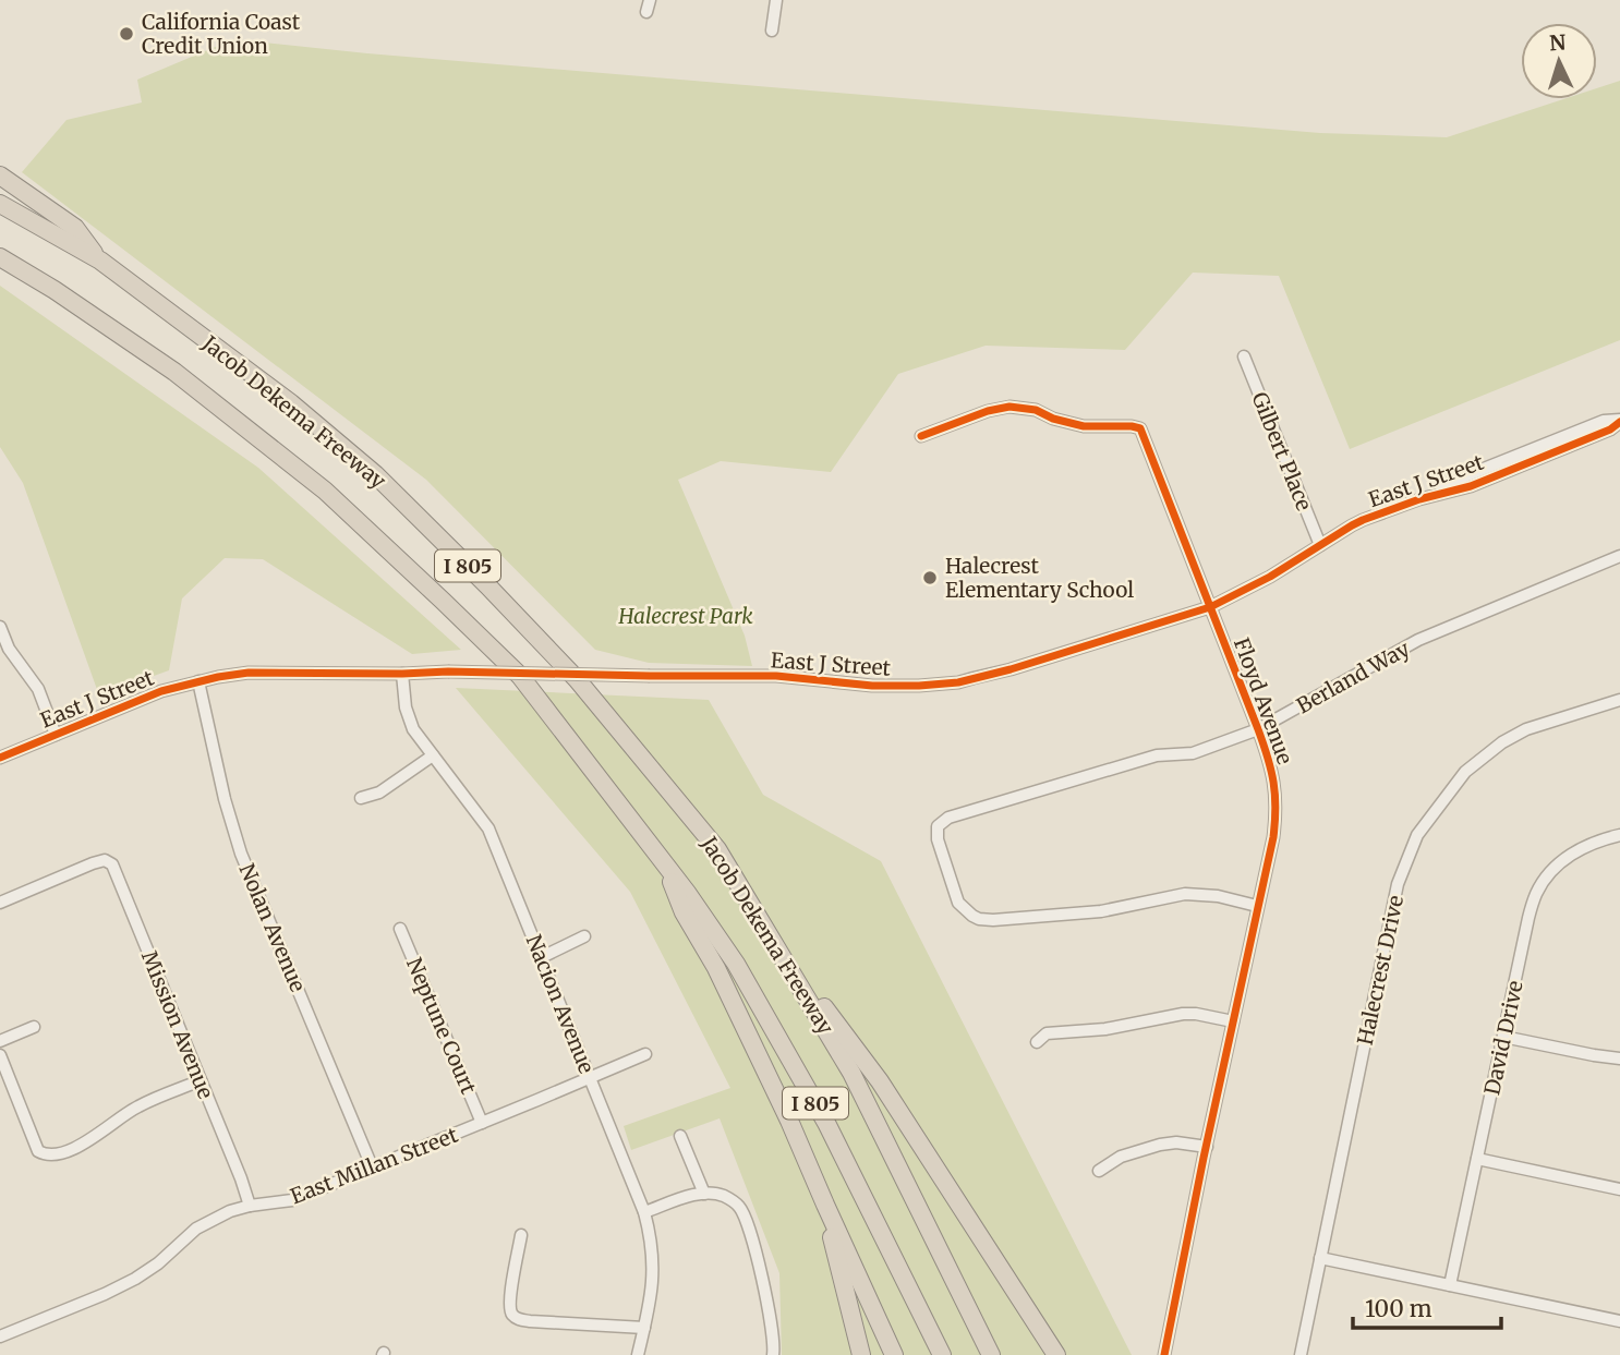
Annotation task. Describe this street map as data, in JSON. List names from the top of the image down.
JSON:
{
  "streets": {
    "highway": ["Jacob Dekema Freeway", "I 805"],
    "street": [
      "Gilbert Place",
      "East J Street",
      "Berland Way",
      "Floyd Avenue",
      "Nolan Avenue",
      "Halecrest Drive",
      "Nacion Avenue",
      "Mission Avenue",
      "Neptune Court",
      "David Drive",
      "East Millan Street"
    ]
  },
  "crossings": [
    ["Gilbert Place", "East J Street"],
    ["East J Street", "Floyd Avenue"],
    ["East J Street", "Nolan Avenue"],
    ["East J Street", "Nacion Avenue"],
    ["Berland Way", "Floyd Avenue"],
    ["Nolan Avenue", "East Millan Street"],
    ["Nacion Avenue", "East Millan Street"],
    ["Mission Avenue", "East Millan Street"],
    ["Neptune Court", "East Millan Street"]
  ],
  "parks": ["Halecrest Park"],
  "places": ["California Coast Credit Union", "Halecrest Elementary School"],
  "scale_bar": "100 m",
  "north": "top"
}
